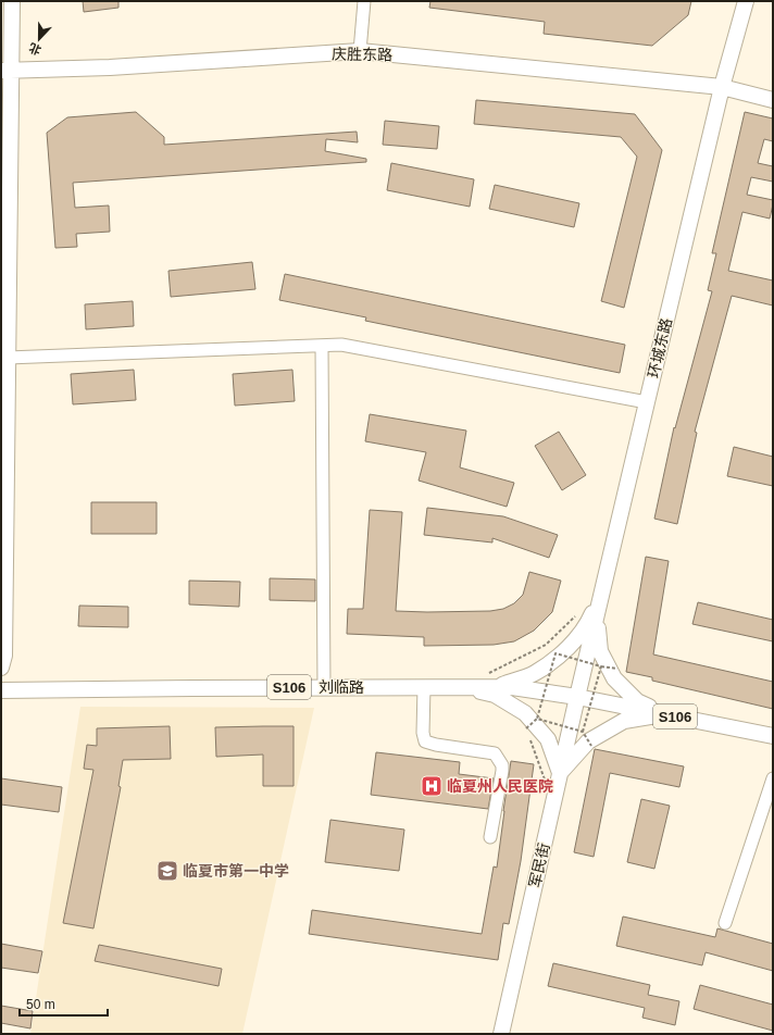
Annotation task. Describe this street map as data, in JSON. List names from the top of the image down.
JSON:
{
  "streets": {
    "main road": [
      "庆胜东路",
      "环城东路",
      "S106",
      "刘临路",
      "军民街"
    ]
  },
  "crossings": [
    ["庆胜东路", "环城东路"],
    ["环城东路", "S106"],
    ["环城东路", "刘临路"],
    ["环城东路", "军民街"],
    ["S106", "刘临路"],
    ["S106", "军民街"],
    ["刘临路", "军民街"]
  ],
  "places": {
    "hospital": ["临夏州人民医院"],
    "school or university": ["临夏市第一中学"]
  },
  "scale_bar": "50 m",
  "north": "bottom"
}
